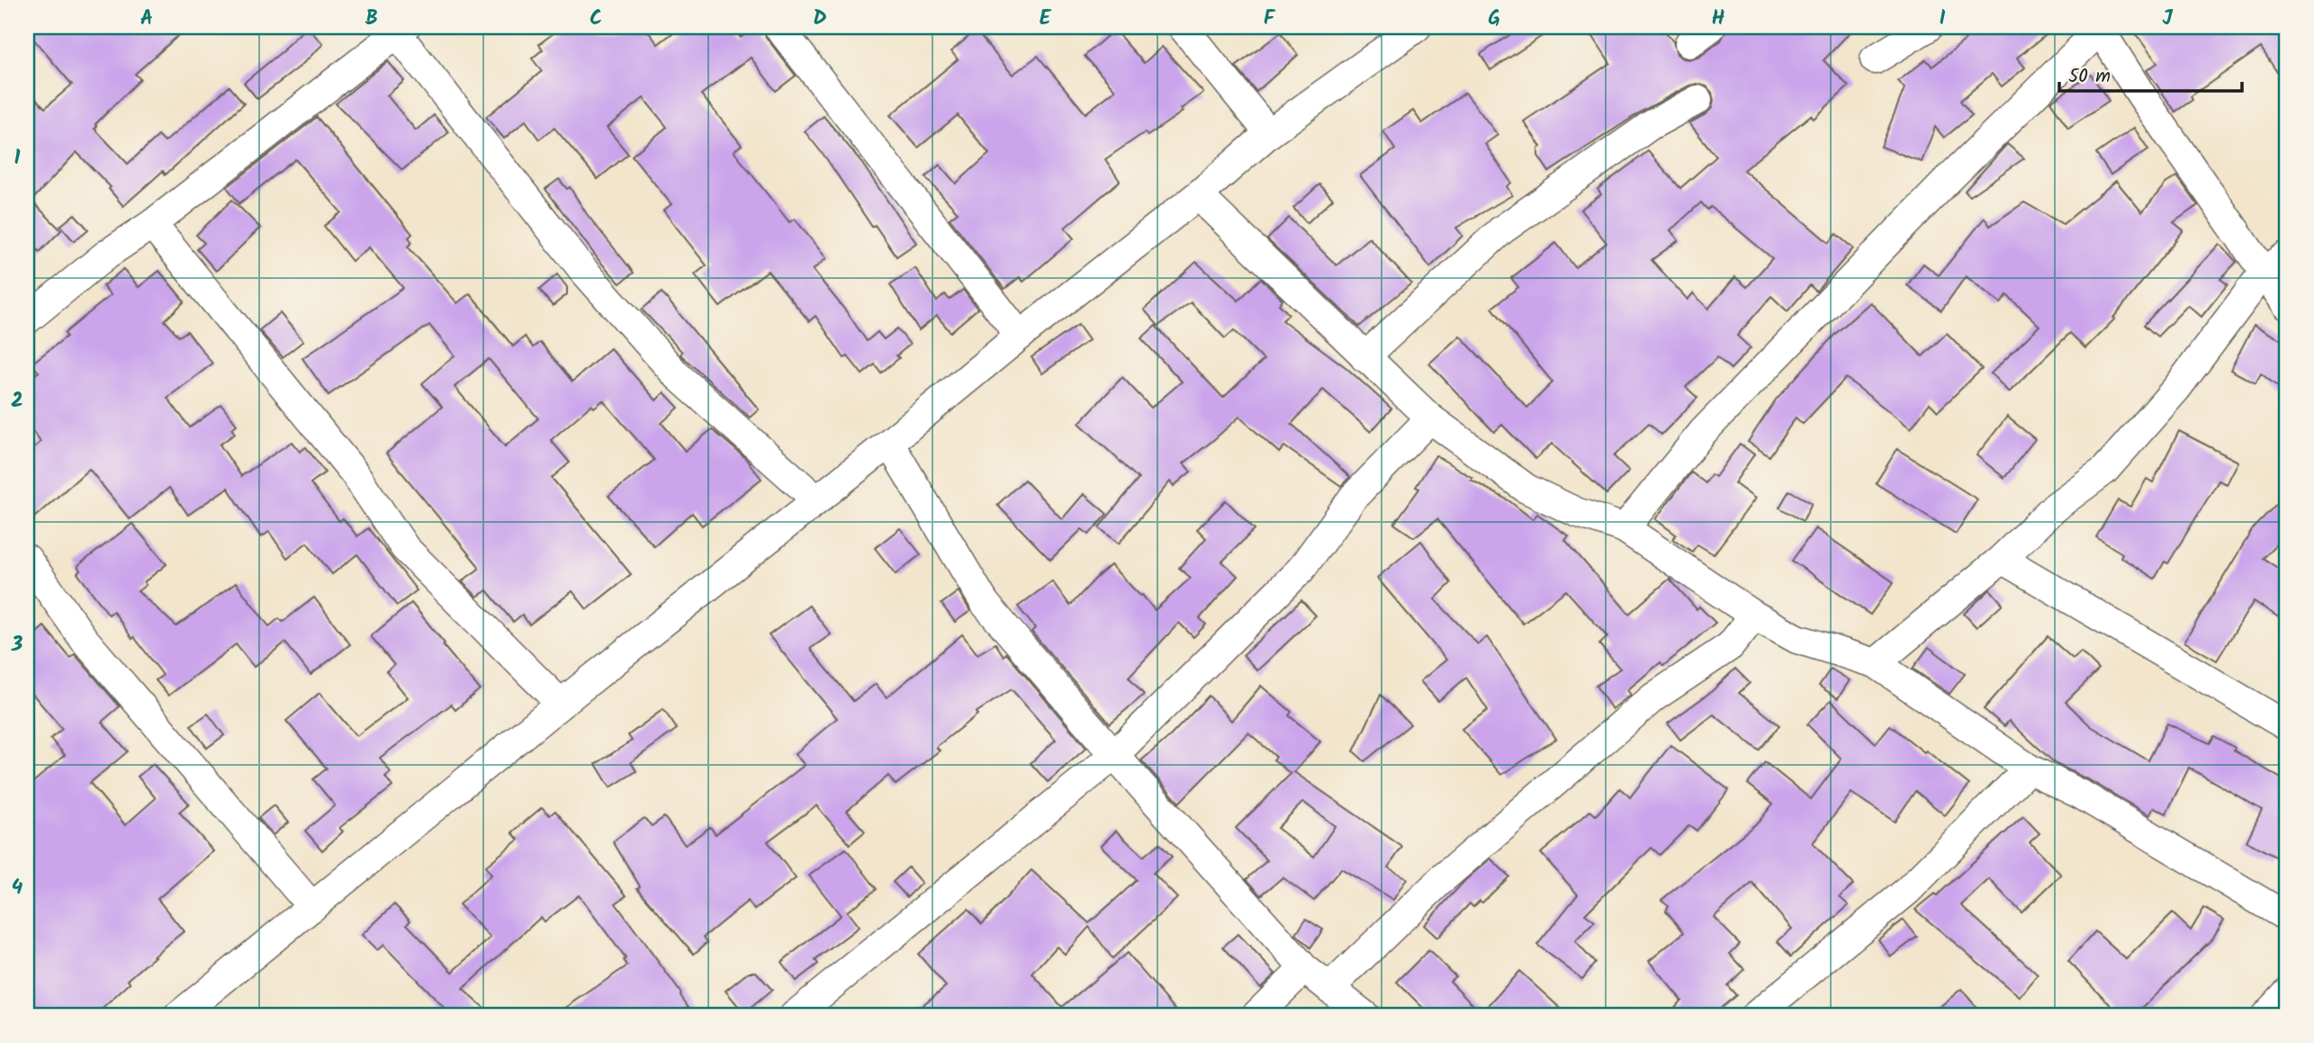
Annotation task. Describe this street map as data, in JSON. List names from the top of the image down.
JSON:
{
  "scale_bar": "50 m",
  "grid": {
    "columns": [
      "A",
      "B",
      "C",
      "D",
      "E",
      "F",
      "G",
      "H",
      "I",
      "J"
    ],
    "rows": [
      "1",
      "2",
      "3",
      "4"
    ]
  }
}
